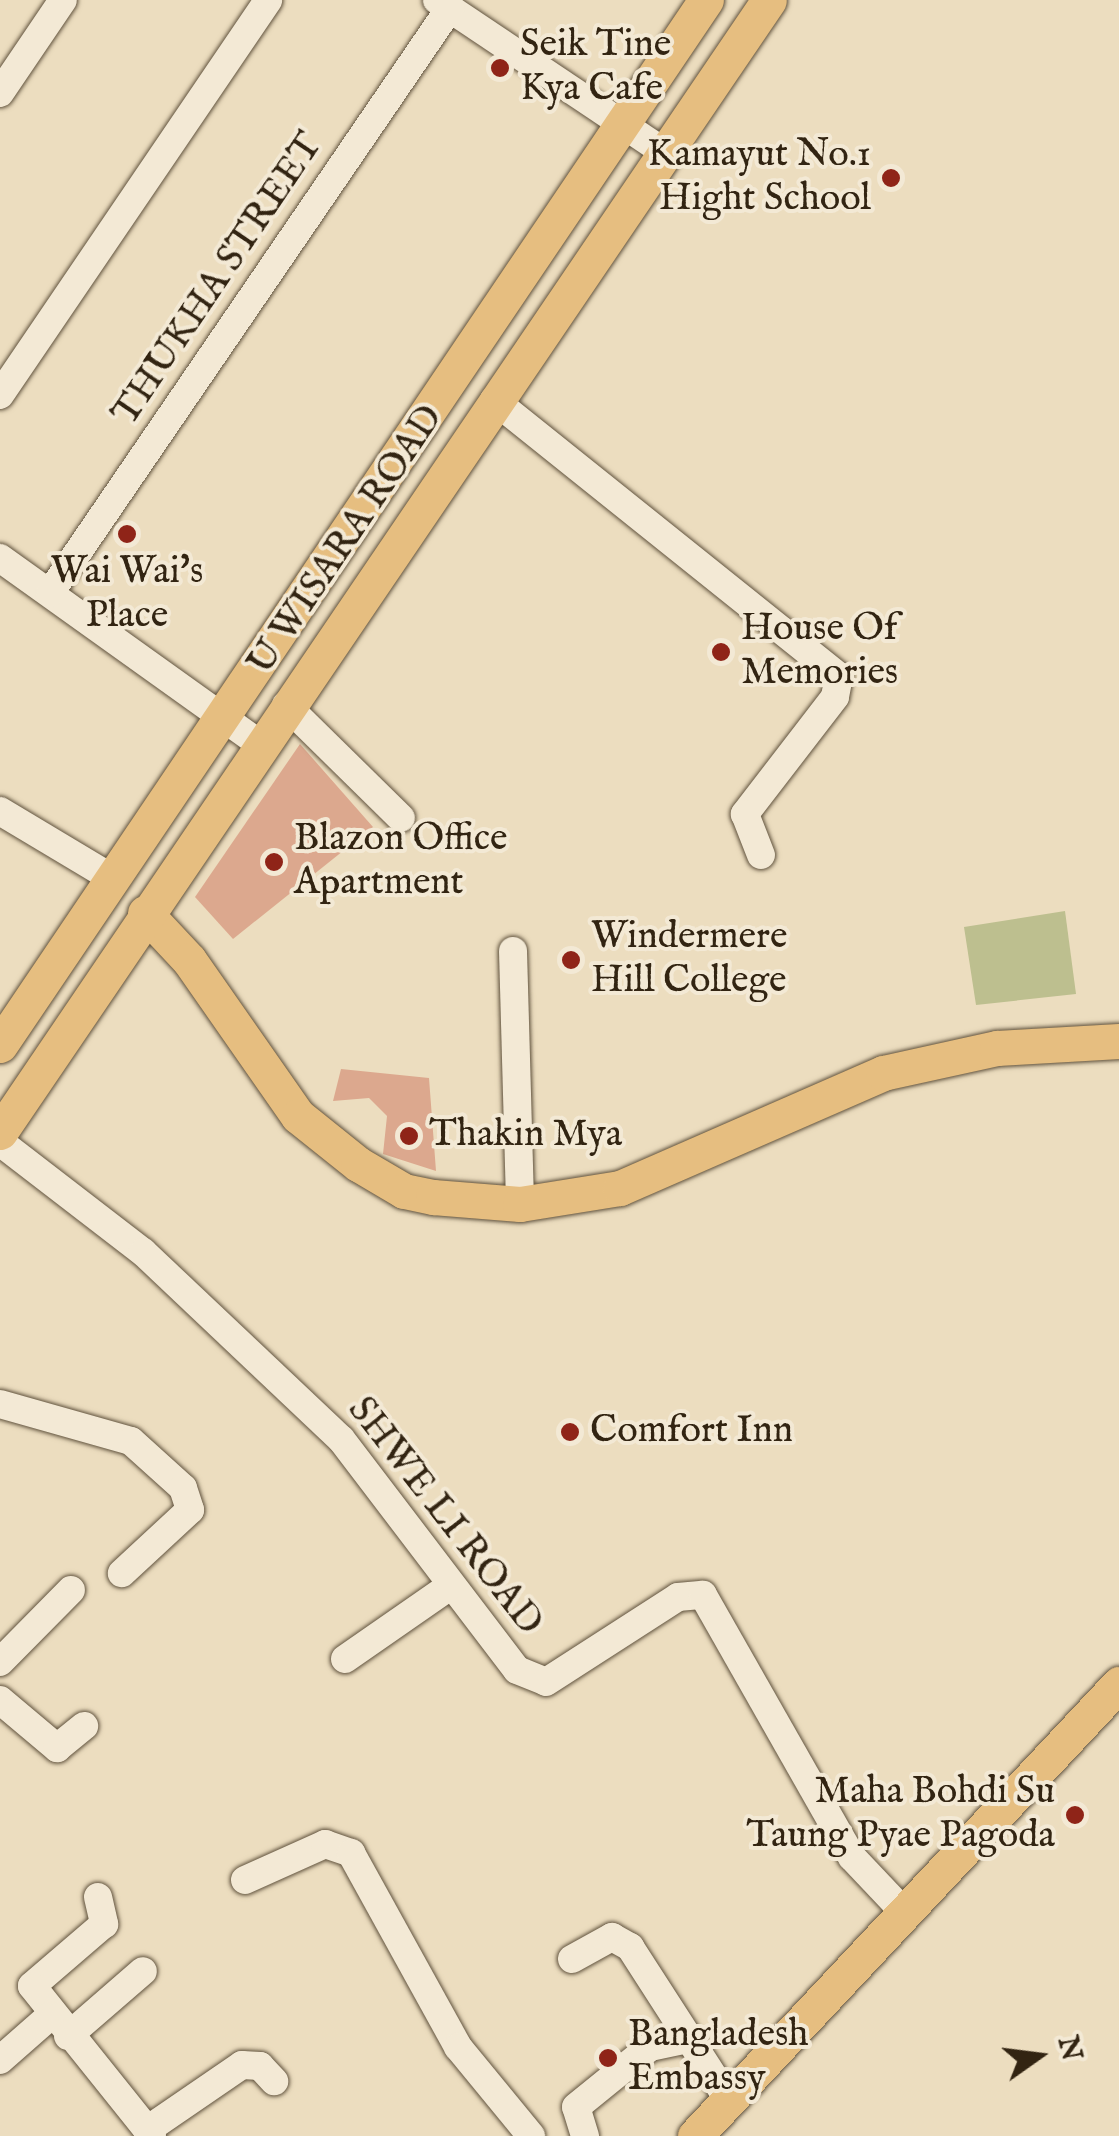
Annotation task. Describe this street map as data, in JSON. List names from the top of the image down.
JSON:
{
  "streets": {
    "main road": ["U WISARA ROAD"],
    "street": ["THUKHA STREET", "SHWE LI ROAD"]
  },
  "crossings": [
    ["U WISARA ROAD", "SHWE LI ROAD"]
  ],
  "places": [
    "Seik Tine Kya Cafe",
    "Kamayut No.1 Hight School",
    "Wai Wai's Place",
    "House Of Memories",
    "Blazon Office Apartment",
    "Windermere Hill College",
    "Thakin Mya",
    "Comfort Inn",
    "Maha Bohdi Su Taung Pyae Pagoda",
    "Bangladesh Embassy"
  ],
  "north": "right"
}
